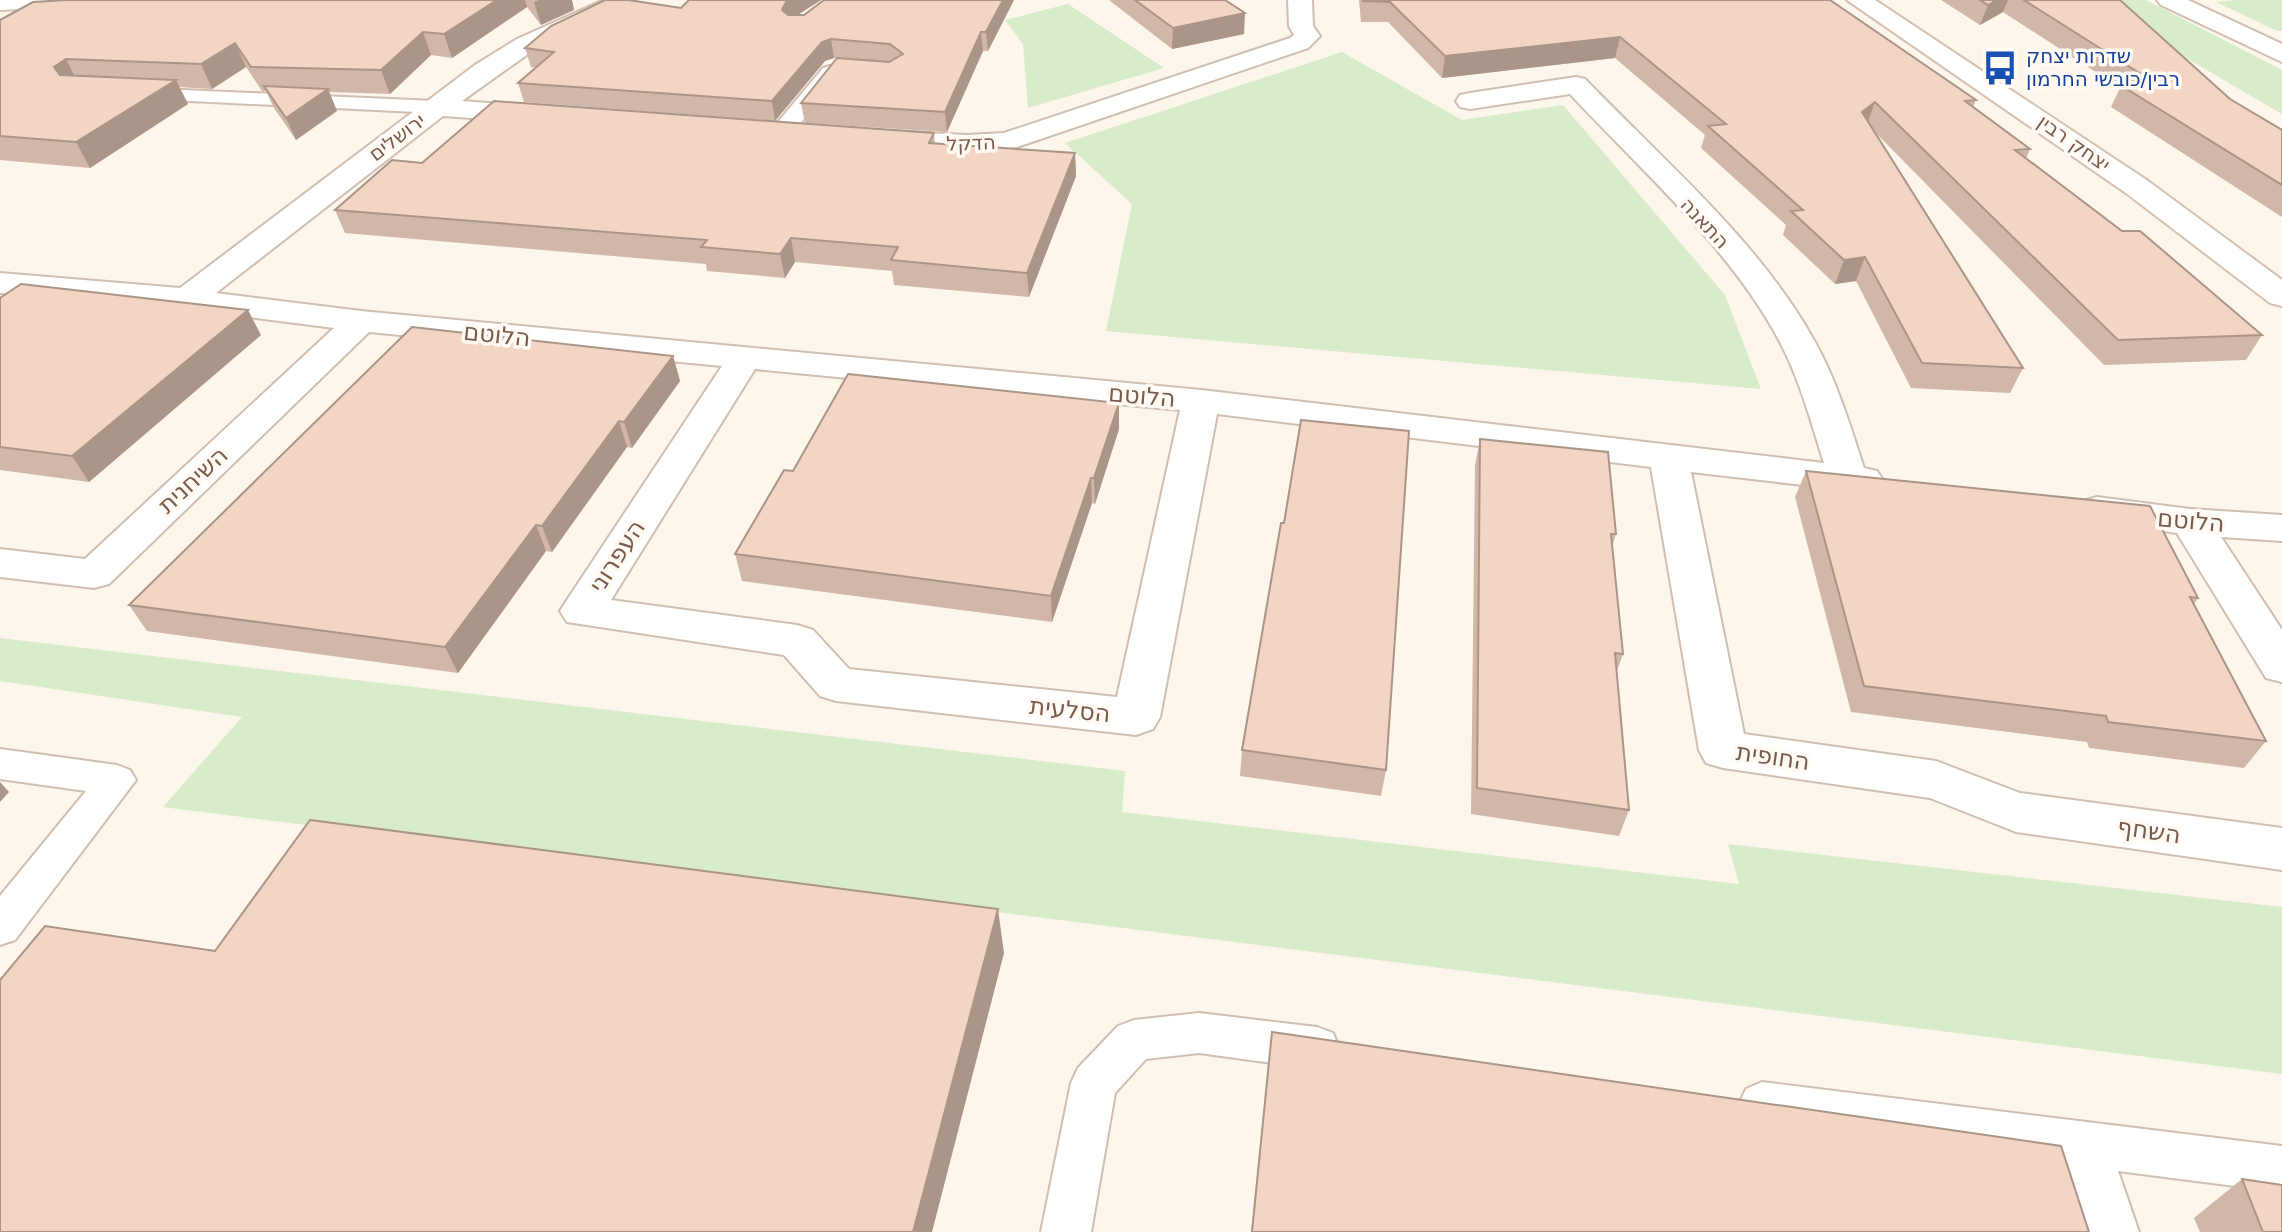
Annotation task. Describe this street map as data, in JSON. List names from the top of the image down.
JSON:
{
  "streets": {
    "street": [
      "ירושלים",
      "הדקל",
      "יצחק רבין",
      "התאנה",
      "הלוטם",
      "השיחנית",
      "העפרוני",
      "הסלעית",
      "החופית",
      "השחף"
    ]
  },
  "crossings": [
    ["ירושלים", "הלוטם"],
    ["התאנה", "הלוטם"],
    ["הלוטם", "השיחנית"],
    ["הלוטם", "העפרוני"],
    ["הלוטם", "הסלעית"],
    ["הלוטם", "החופית"],
    ["העפרוני", "הסלעית"],
    ["החופית", "השחף"]
  ],
  "places": {
    "bus stop": ["שדרות יצחק רבין/כובשי החרמון"]
  }
}
